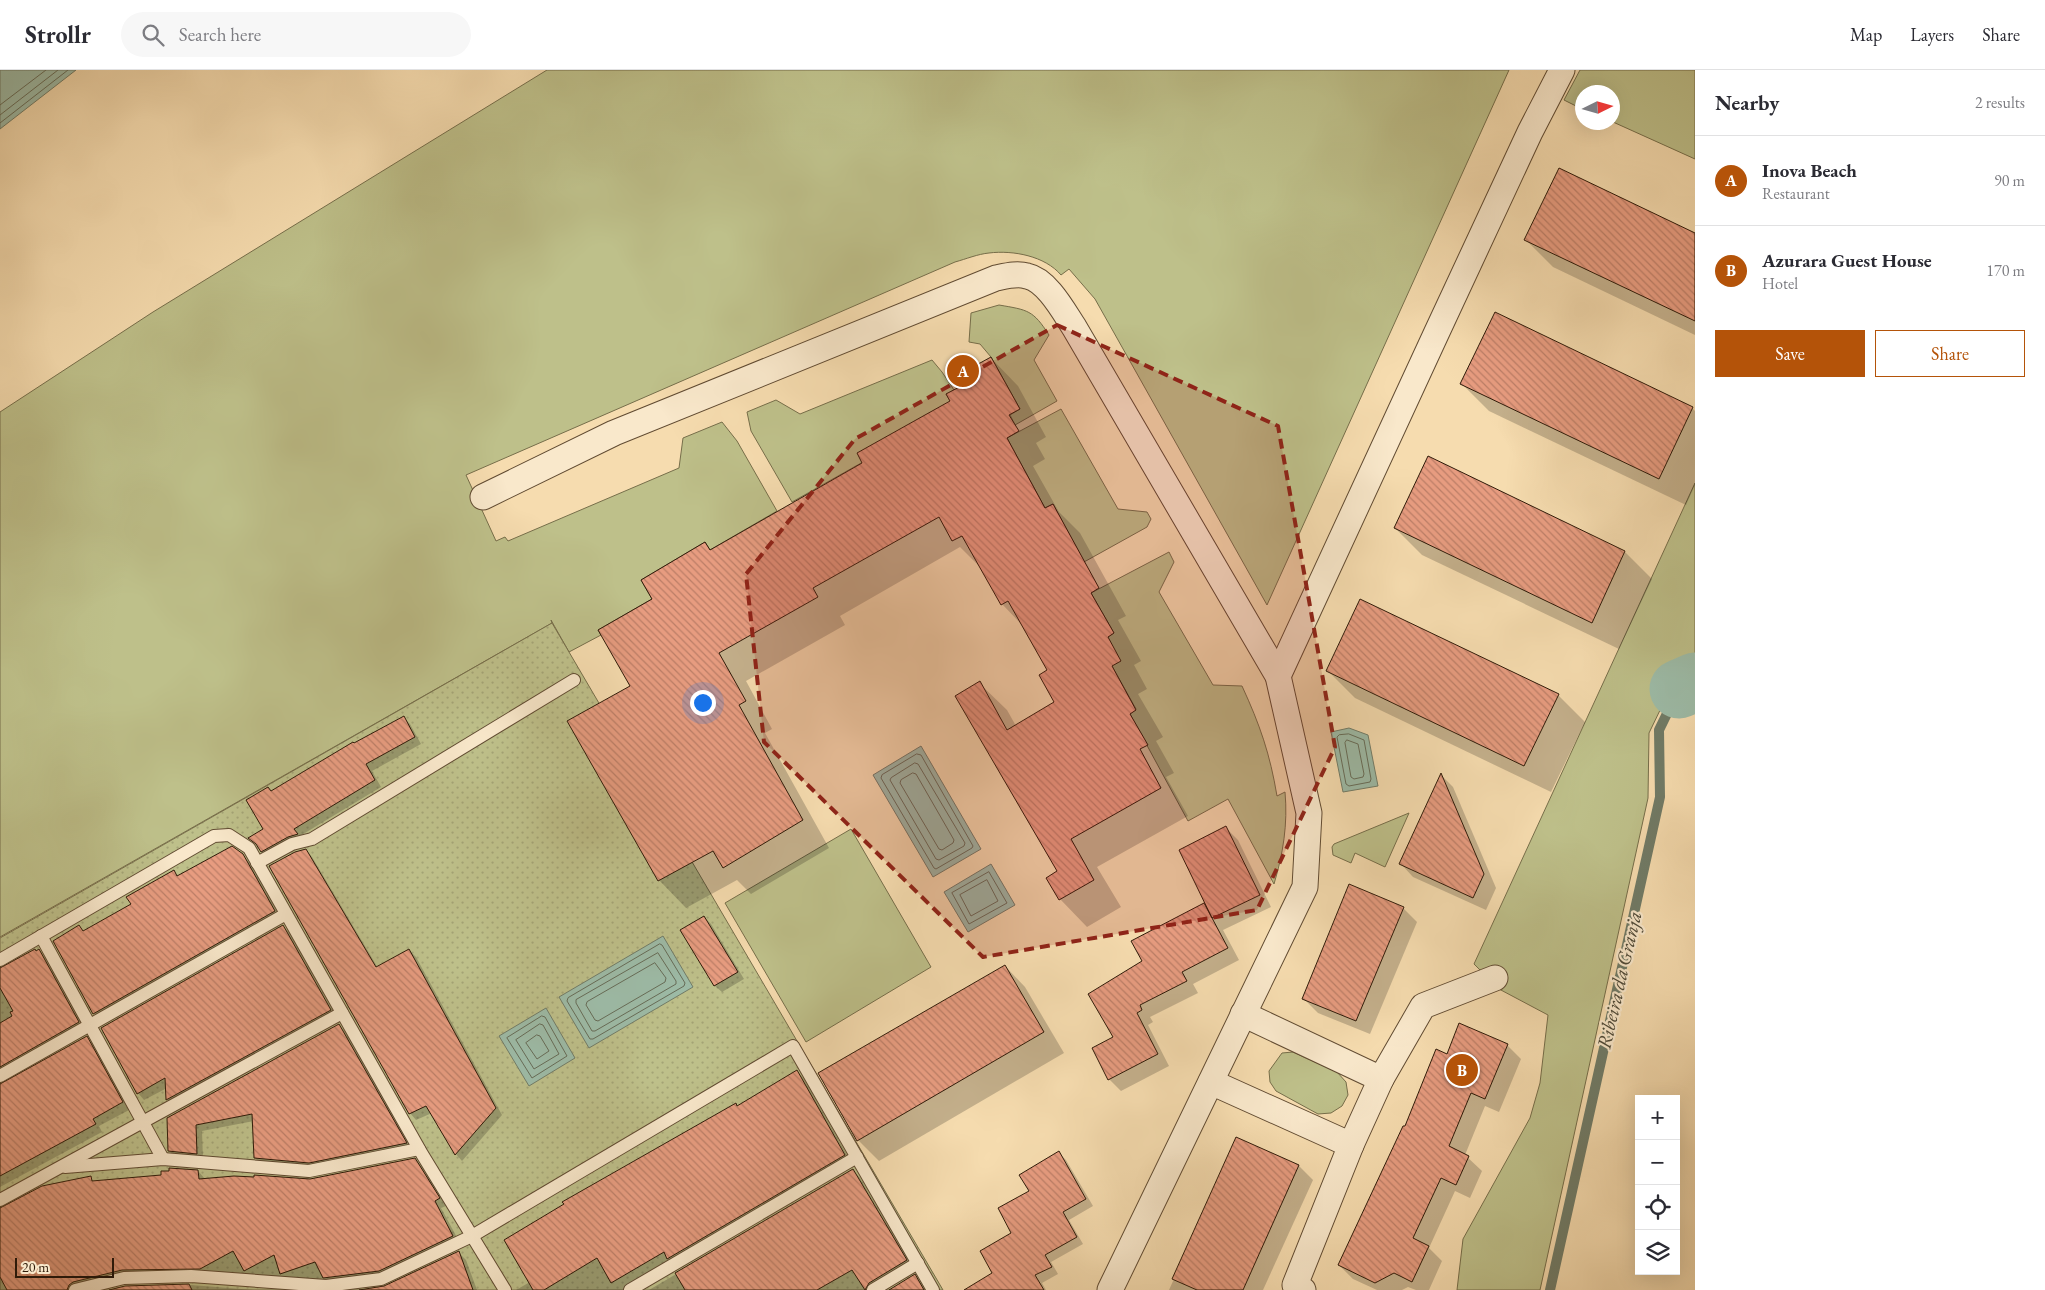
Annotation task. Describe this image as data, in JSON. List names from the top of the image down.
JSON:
{
  "water": ["Ribeira da Granja"],
  "scale_bar": "20 m",
  "north": "right",
  "page": {
    "header": "Strollr",
    "search": "Search here",
    "nav": ["Map", "Layers", "Share"],
    "heading": ["Nearby", "2 results"],
    "list": [
      {
        "mark": "A",
        "name": "Inova Beach",
        "note": "Restaurant",
        "value": "90 m"
      },
      {
        "mark": "B",
        "name": "Azurara Guest House",
        "note": "Hotel",
        "value": "170 m"
      }
    ],
    "buttons": ["Save", "Share"],
    "pins": ["A", "B"],
    "map_buttons": ["+", "−"],
    "scale": "20 m"
  }
}
